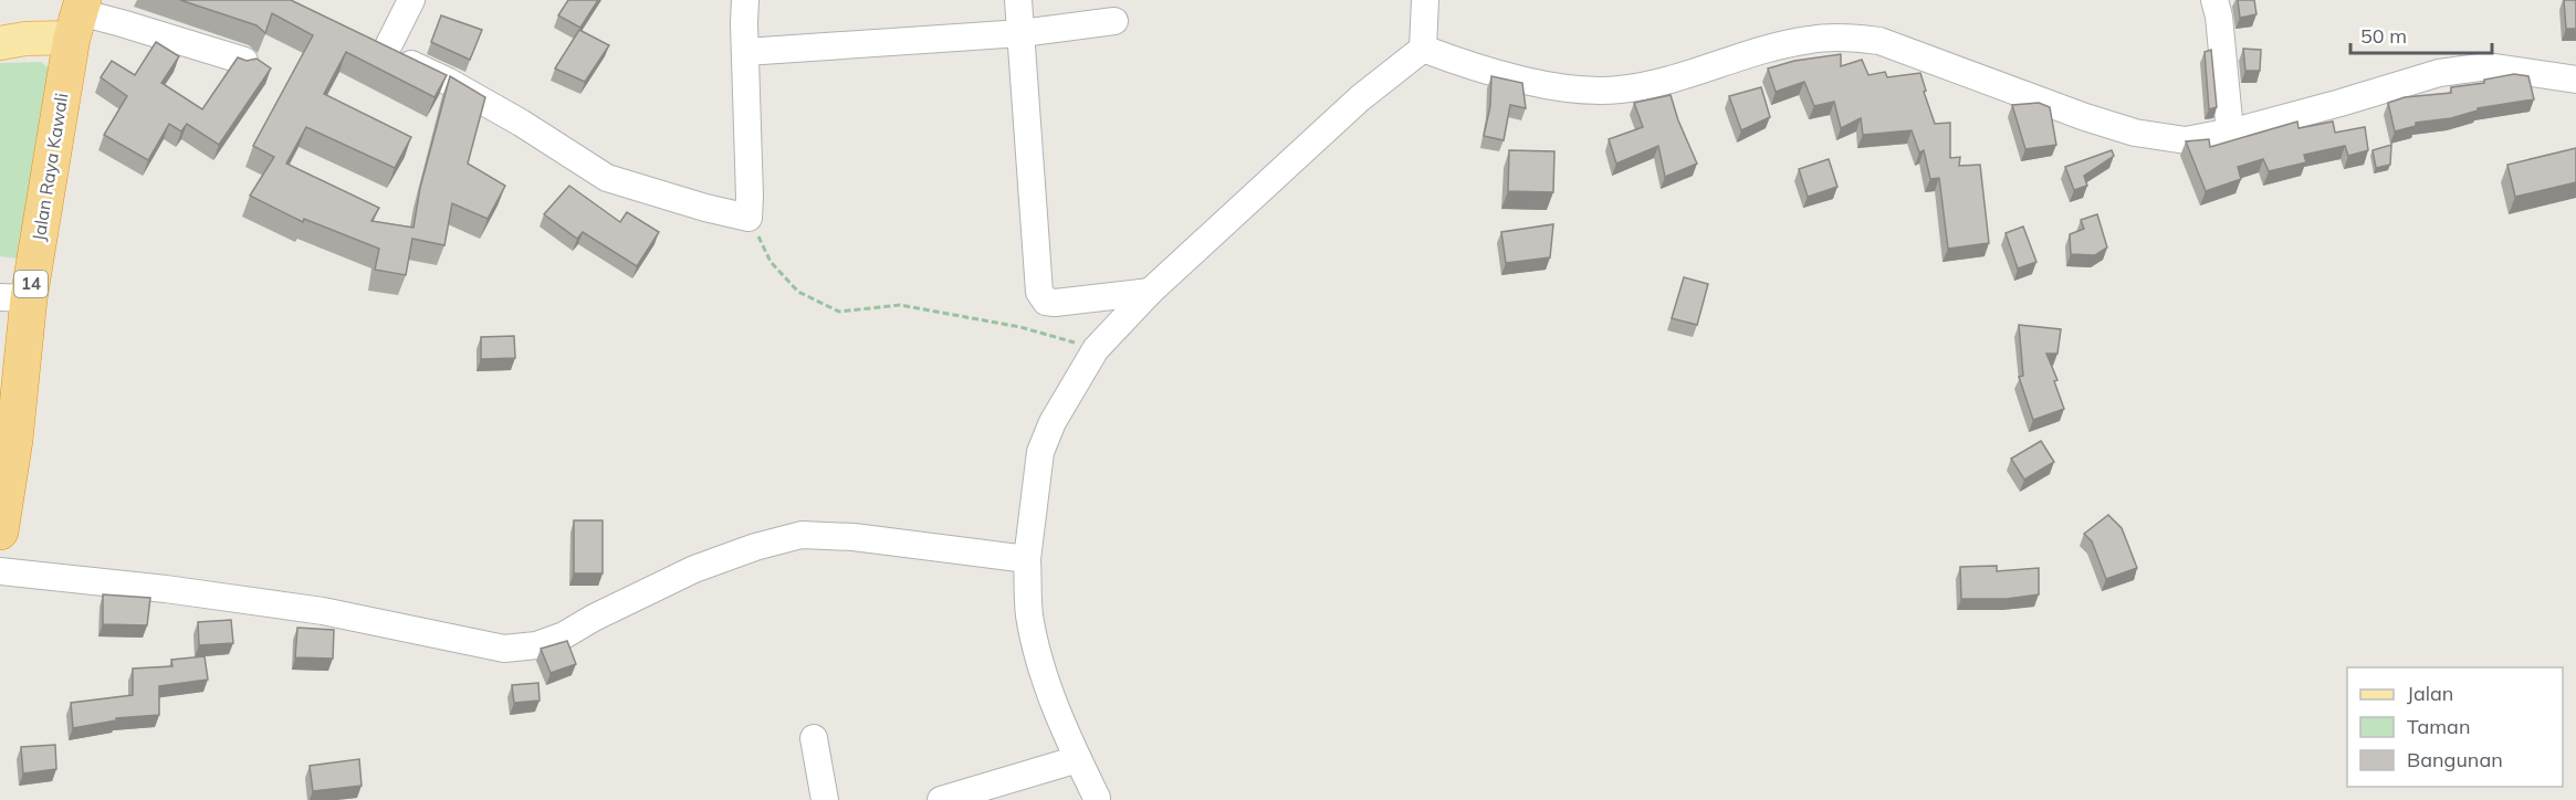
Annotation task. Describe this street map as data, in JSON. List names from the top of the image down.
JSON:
{
  "streets": {
    "highway": ["Jalan Raya Kawali", "14"]
  },
  "legend": ["Jalan", "Taman", "Bangunan"],
  "scale_bar": "50 m"
}
